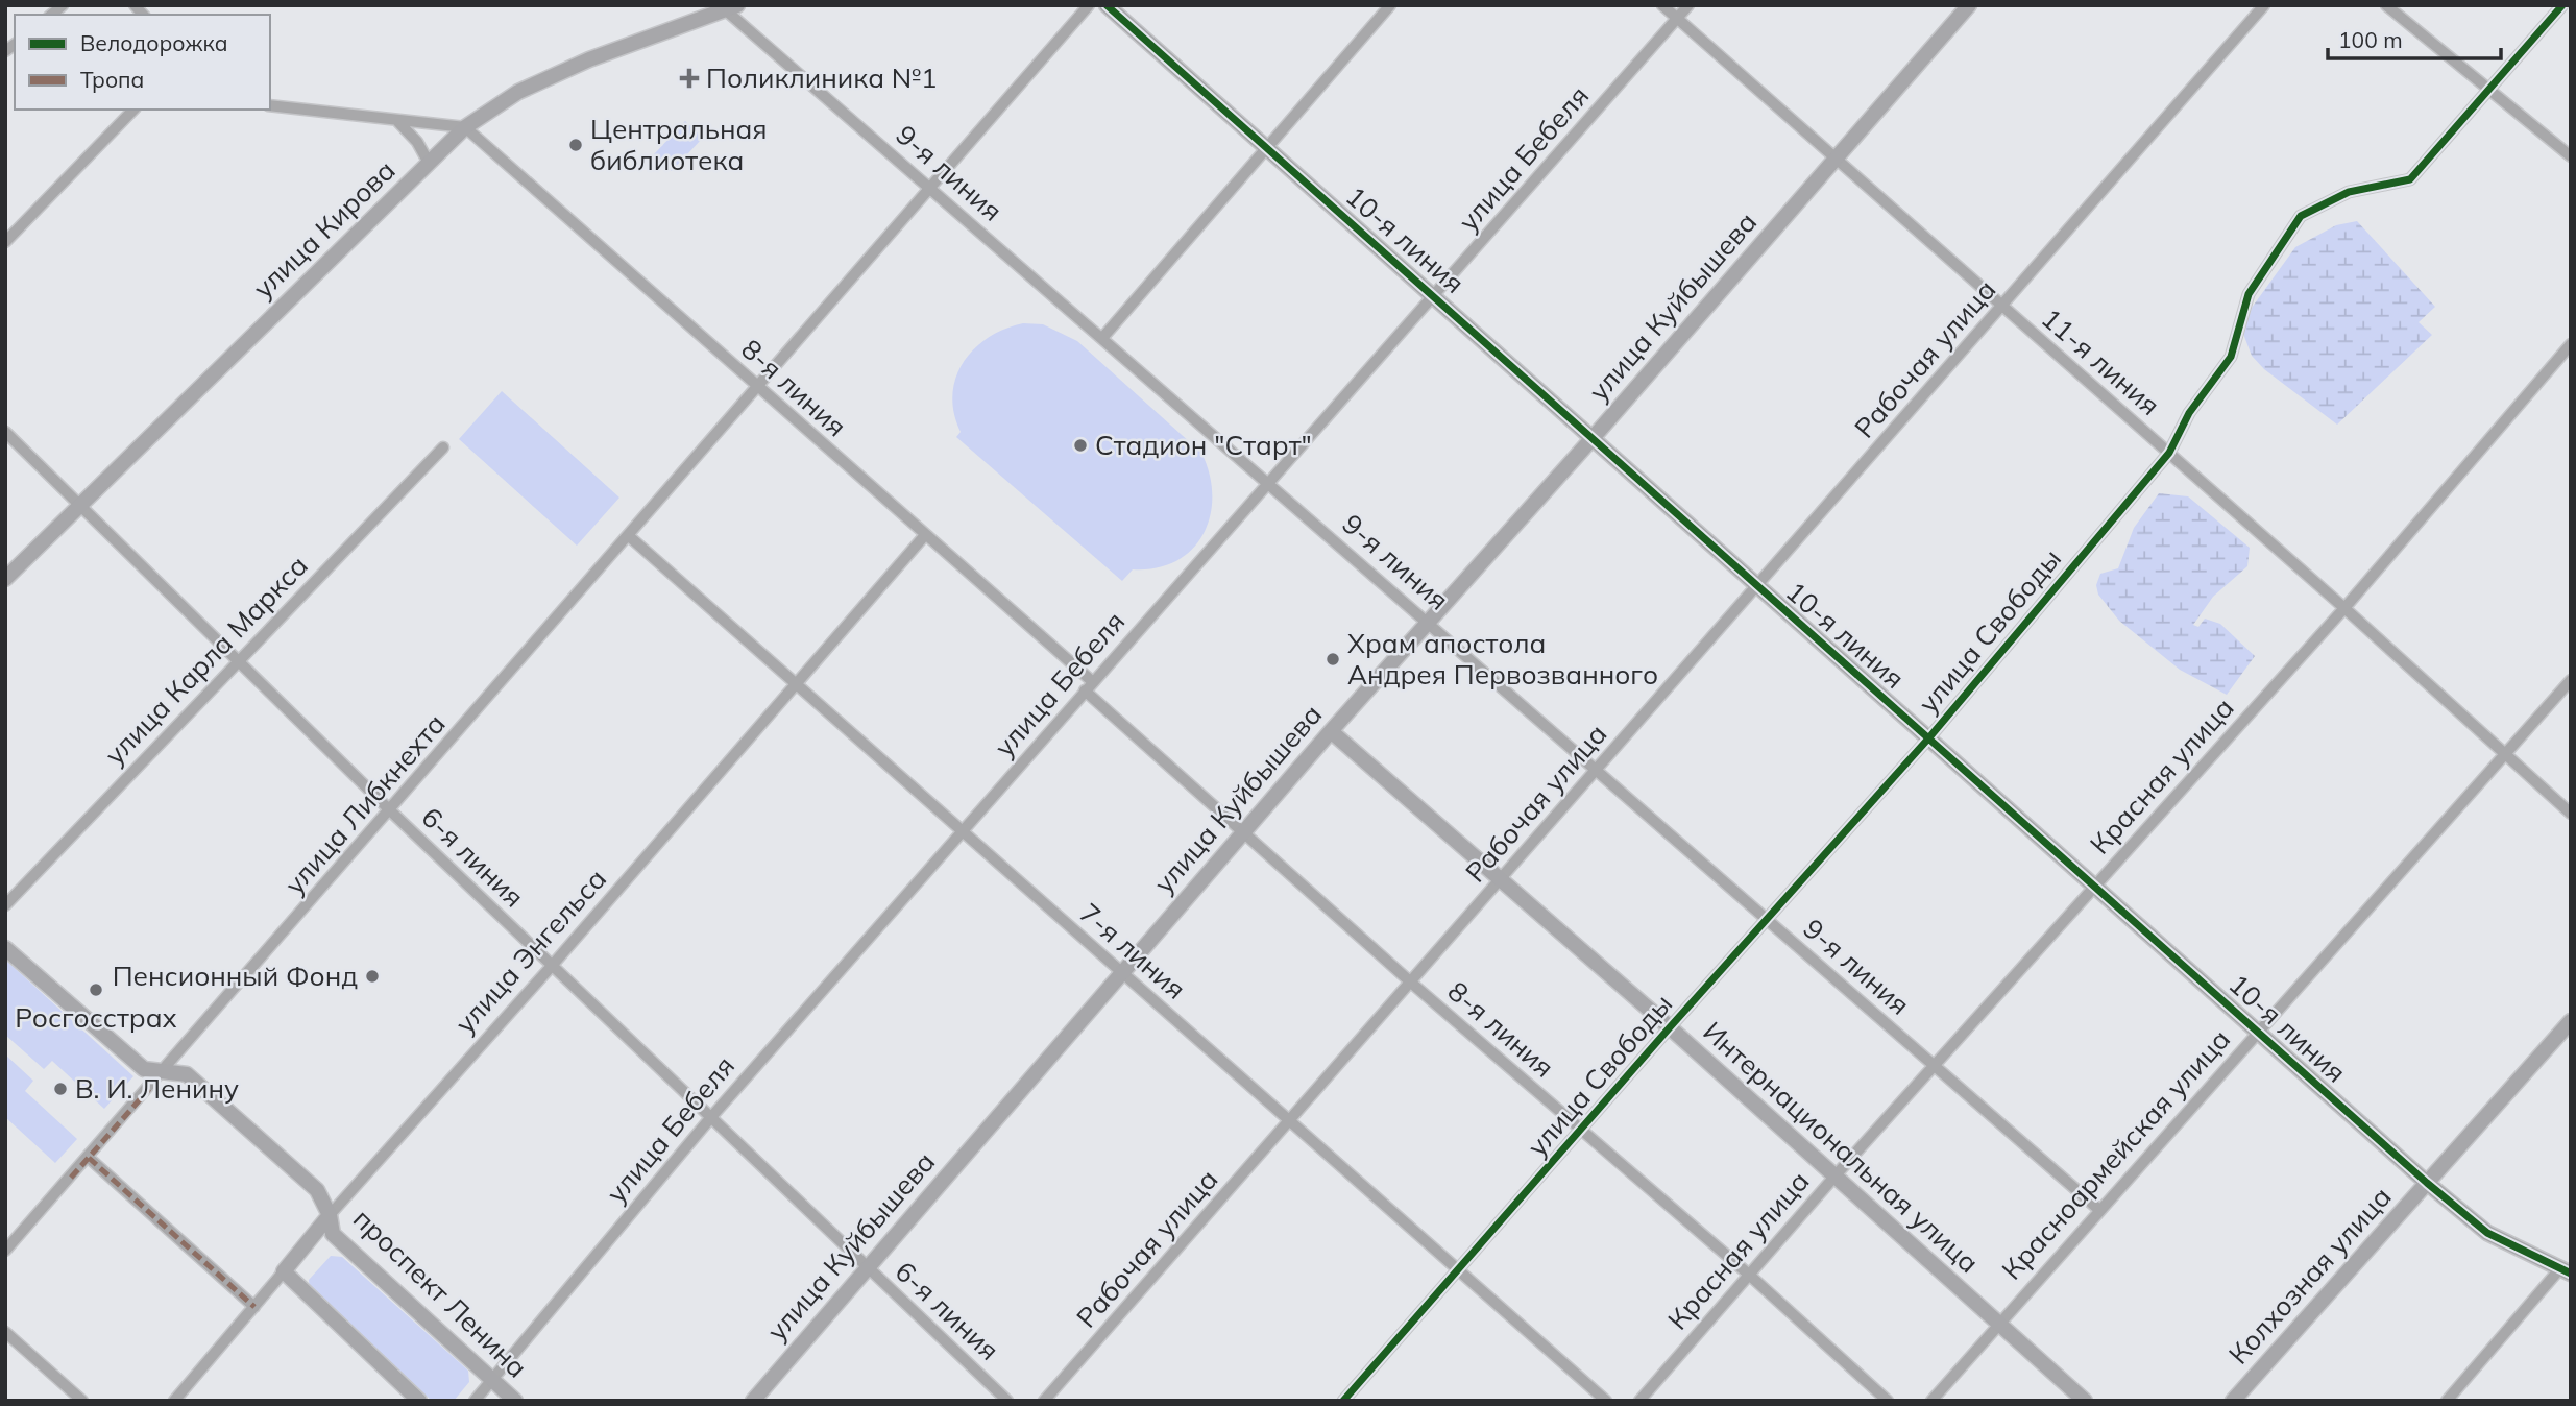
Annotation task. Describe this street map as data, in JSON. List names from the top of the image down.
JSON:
{
  "streets": {
    "street": [
      "улица Бебеля",
      "9-я линия",
      "улица Кирова",
      "10-я линия",
      "улица Куйбышева",
      "Рабочая улица",
      "11-я линия",
      "8-я линия",
      "улица Свободы",
      "улица Карла Маркса",
      "Красная улица",
      "улица Либкнехта",
      "6-я линия",
      "улица Энгельса",
      "7-я линия",
      "Интернациональная улица",
      "Красноармейская улица",
      "Колхозная улица",
      "проспект Ленина"
    ]
  },
  "crossings": [
    ["улица Бебеля", "9-я линия"],
    ["улица Бебеля", "10-я линия"],
    ["улица Бебеля", "11-я линия"],
    ["улица Бебеля", "8-я линия"],
    ["улица Бебеля", "6-я линия"],
    ["улица Бебеля", "7-я линия"],
    ["улица Бебеля", "проспект Ленина"],
    ["9-я линия", "улица Кирова"],
    ["9-я линия", "улица Куйбышева"],
    ["9-я линия", "Рабочая улица"],
    ["9-я линия", "улица Свободы"],
    ["9-я линия", "Красная улица"],
    ["9-я линия", "улица Либкнехта"],
    ["9-я линия", "Красноармейская улица"],
    ["улица Кирова", "8-я линия"],
    ["улица Кирова", "6-я линия"],
    ["10-я линия", "улица Куйбышева"],
    ["10-я линия", "Рабочая улица"],
    ["10-я линия", "улица Свободы"],
    ["10-я линия", "Красная улица"],
    ["10-я линия", "Красноармейская улица"],
    ["10-я линия", "Колхозная улица"],
    ["улица Куйбышева", "11-я линия"],
    ["улица Куйбышева", "8-я линия"],
    ["улица Куйбышева", "6-я линия"],
    ["улица Куйбышева", "7-я линия"],
    ["улица Куйбышева", "Интернациональная улица"],
    ["Рабочая улица", "11-я линия"],
    ["Рабочая улица", "8-я линия"],
    ["Рабочая улица", "7-я линия"],
    ["Рабочая улица", "Интернациональная улица"],
    ["11-я линия", "улица Свободы"],
    ["11-я линия", "Красная улица"],
    ["11-я линия", "Красноармейская улица"],
    ["8-я линия", "улица Свободы"],
    ["8-я линия", "Красная улица"],
    ["8-я линия", "улица Либкнехта"],
    ["8-я линия", "улица Энгельса"],
    ["улица Свободы", "7-я линия"],
    ["улица Свободы", "Интернациональная улица"],
    ["улица Карла Маркса", "6-я линия"],
    ["Красная улица", "Интернациональная улица"],
    ["улица Либкнехта", "6-я линия"],
    ["улица Либкнехта", "7-я линия"],
    ["улица Либкнехта", "проспект Ленина"],
    ["6-я линия", "улица Энгельса"],
    ["улица Энгельса", "7-я линия"],
    ["улица Энгельса", "проспект Ленина"],
    ["Интернациональная улица", "Красноармейская улица"]
  ],
  "places": {
    "health": ["Поликлиника №1"],
    "other": [
      "Центральная библиотека",
      "Стадион \"Старт\"",
      "Храм апостола Андрея Первозванного",
      "Пенсионный Фонд",
      "Росгосстрах",
      "В. И. Ленину"
    ]
  },
  "legend": ["Велодорожка", "Тропа"],
  "scale_bar": "100 m"
}
